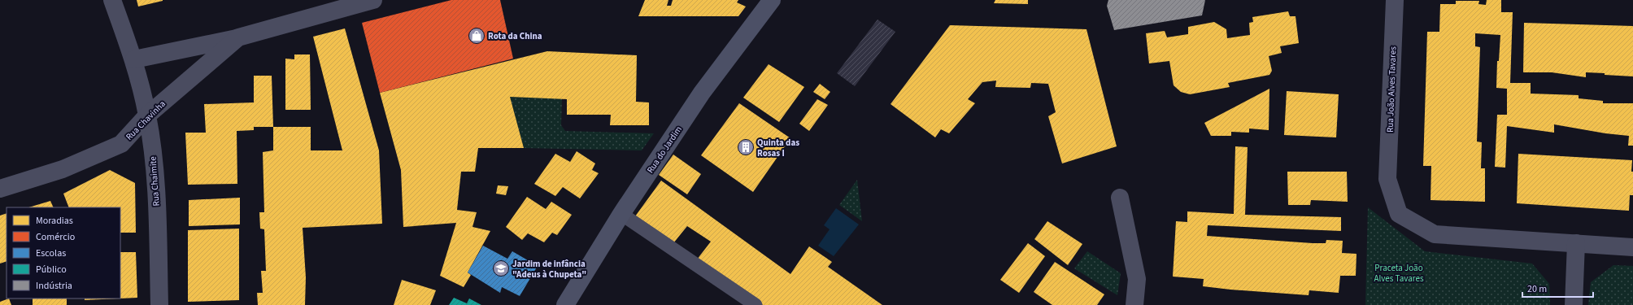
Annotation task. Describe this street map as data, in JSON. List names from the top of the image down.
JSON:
{
  "streets": {
    "main road": ["Rua do Jardim"],
    "street": ["Rua João Alves Tavares", "Rua Chavinha", "Rua Chaimite"]
  },
  "crossings": [
    ["Rua Chavinha", "Rua Chaimite"]
  ],
  "parks": ["Praceta João Alves Tavares"],
  "places": {
    "shop": ["Rota da China"],
    "building": ["Quinta das Rosas I"],
    "school or university": ["Jardim de infância \"Adeus à Chupeta\""]
  },
  "legend": [
    "Moradias",
    "Comércio",
    "Escolas",
    "Público",
    "Indústria"
  ],
  "scale_bar": "20 m"
}
